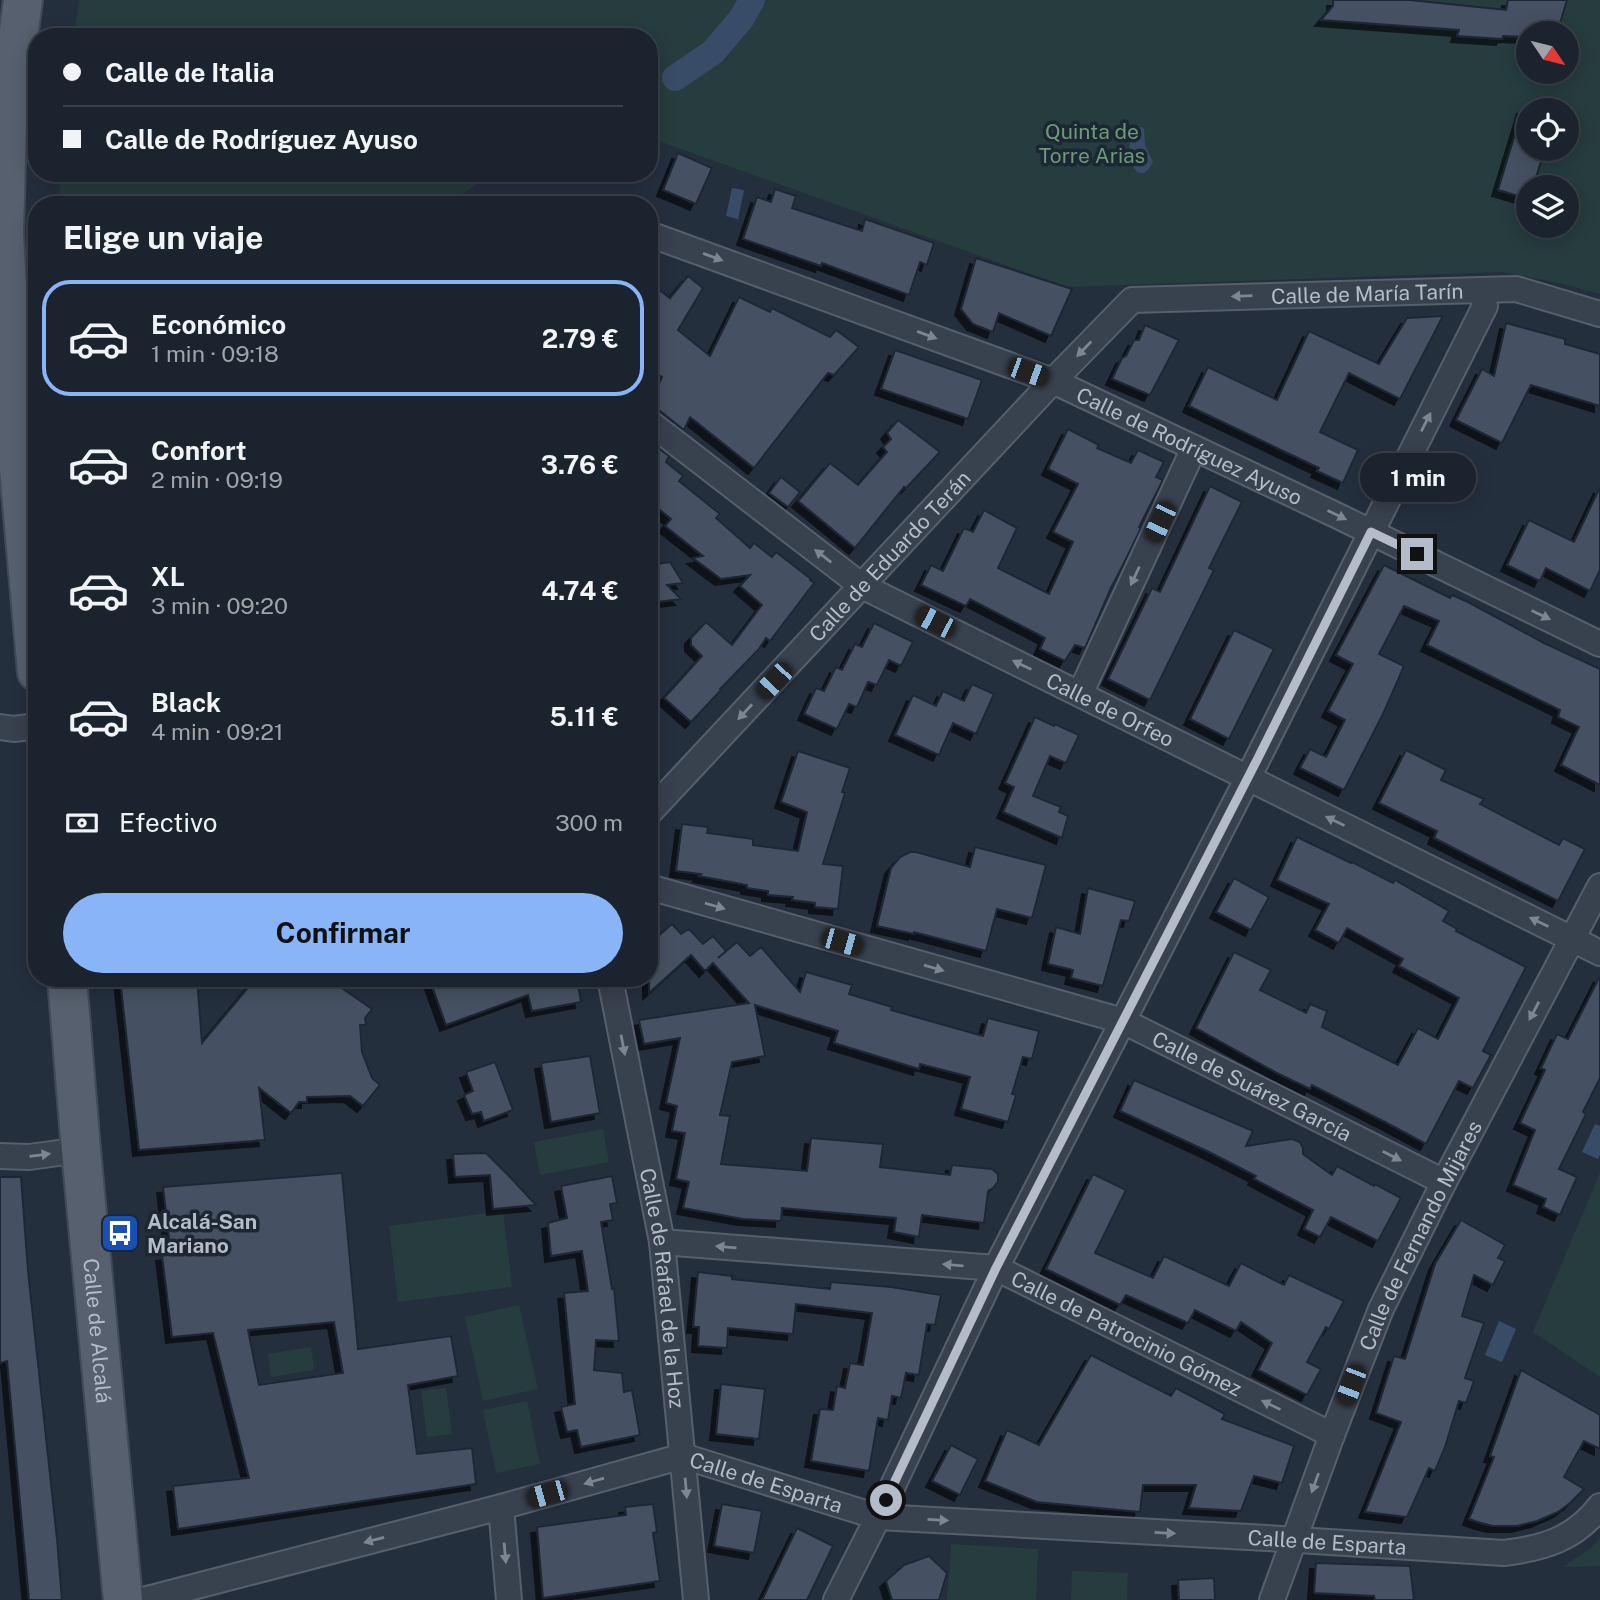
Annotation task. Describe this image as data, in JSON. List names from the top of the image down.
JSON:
{
  "streets": {
    "main road": ["Calle de Alcalá"],
    "street": [
      "Calle de María Tarín",
      "Calle de Rodríguez Ayuso",
      "Calle de Eduardo Terán",
      "Calle de Orfeo",
      "Calle de Suárez García",
      "Calle de Fernando Mijares",
      "Calle de Rafael de la Hoz",
      "Calle de Patrocinio Gómez",
      "Calle de Esparta"
    ]
  },
  "crossings": [
    ["Calle de María Tarín", "Calle de Eduardo Terán"],
    ["Calle de Rodríguez Ayuso", "Calle de Eduardo Terán"],
    ["Calle de Eduardo Terán", "Calle de Orfeo"],
    ["Calle de Orfeo", "Calle de Fernando Mijares"],
    ["Calle de Suárez García", "Calle de Fernando Mijares"],
    ["Calle de Fernando Mijares", "Calle de Patrocinio Gómez"],
    ["Calle de Fernando Mijares", "Calle de Esparta"],
    ["Calle de Rafael de la Hoz", "Calle de Patrocinio Gómez"],
    ["Calle de Rafael de la Hoz", "Calle de Esparta"]
  ],
  "one_way": [
    "Calle de María Tarín",
    "Calle de Rodríguez Ayuso",
    "Calle de Eduardo Terán",
    "Calle de Orfeo",
    "Calle de Suárez García",
    "Calle de Fernando Mijares",
    "Calle de Rafael de la Hoz",
    "Calle de Patrocinio Gómez"
  ],
  "parks": ["Quinta de Torre Arias"],
  "places": {
    "bus stop": ["Alcalá-San Mariano"]
  },
  "north": "bottom right",
  "page": {
    "banner": ["Calle de Italia", "Calle de Rodríguez Ayuso"],
    "heading": "Elige un viaje",
    "list": [
      {
        "name": "Económico",
        "note": "1 min · 09:18",
        "value": "2.79 €"
      },
      {
        "name": "Confort",
        "note": "2 min · 09:19",
        "value": "3.76 €"
      },
      {
        "name": "XL",
        "note": "3 min · 09:20",
        "value": "4.74 €"
      },
      {
        "name": "Black",
        "note": "4 min · 09:21",
        "value": "5.11 €"
      }
    ],
    "bubble": "1 min",
    "pay": ["Efectivo", "300 m"],
    "buttons": "Confirmar"
  }
}
